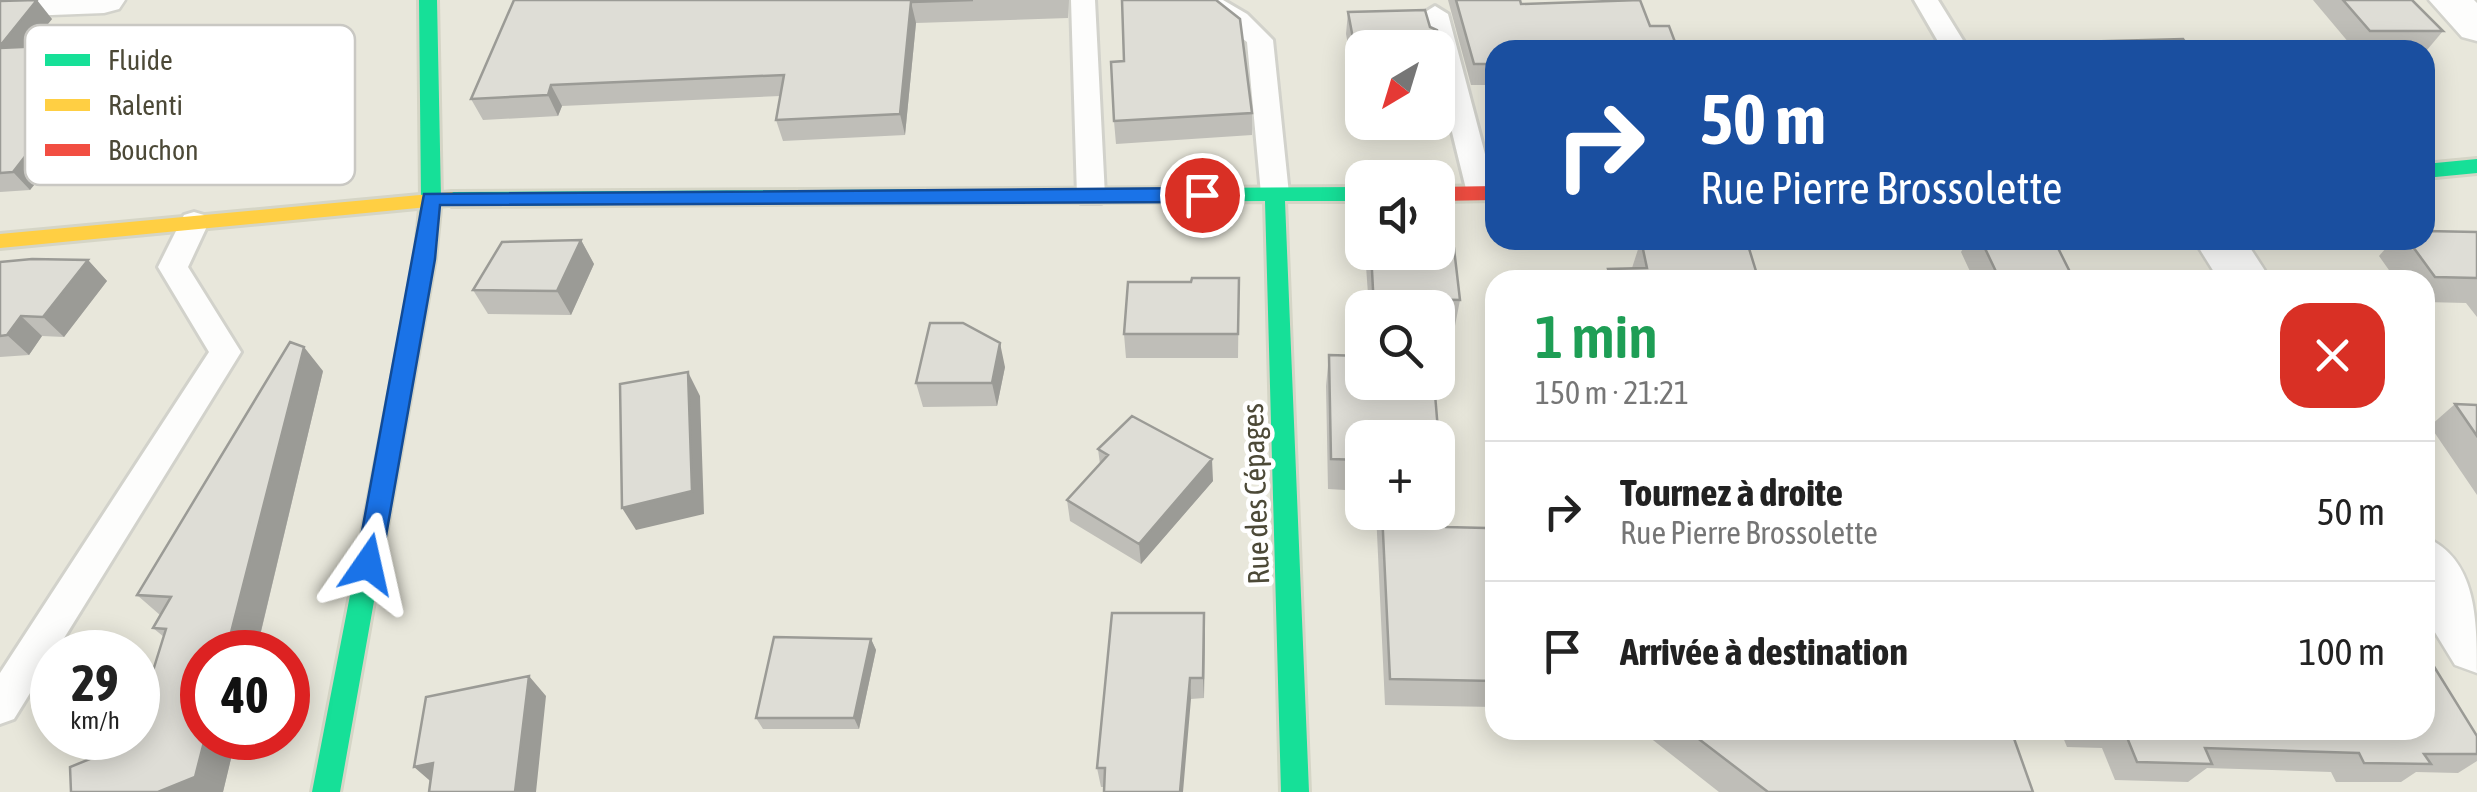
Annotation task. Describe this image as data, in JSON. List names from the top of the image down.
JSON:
{
  "streets": {
    "street": ["Rue des Cépages"]
  },
  "legend": ["Fluide", "Ralenti", "Bouchon"],
  "north": "bottom left",
  "page": {
    "map_buttons": "+",
    "turn": ["50 m", "Rue Pierre Brossolette"],
    "heading": ["1 min", "150 m · 21:21"],
    "list": [
      {
        "name": "Tournez à droite",
        "note": "Rue Pierre Brossolette",
        "value": "50 m"
      },
      {
        "name": "Arrivée à destination",
        "value": "100 m"
      }
    ],
    "speed": "29 km/h",
    "limit": "40"
  }
}
